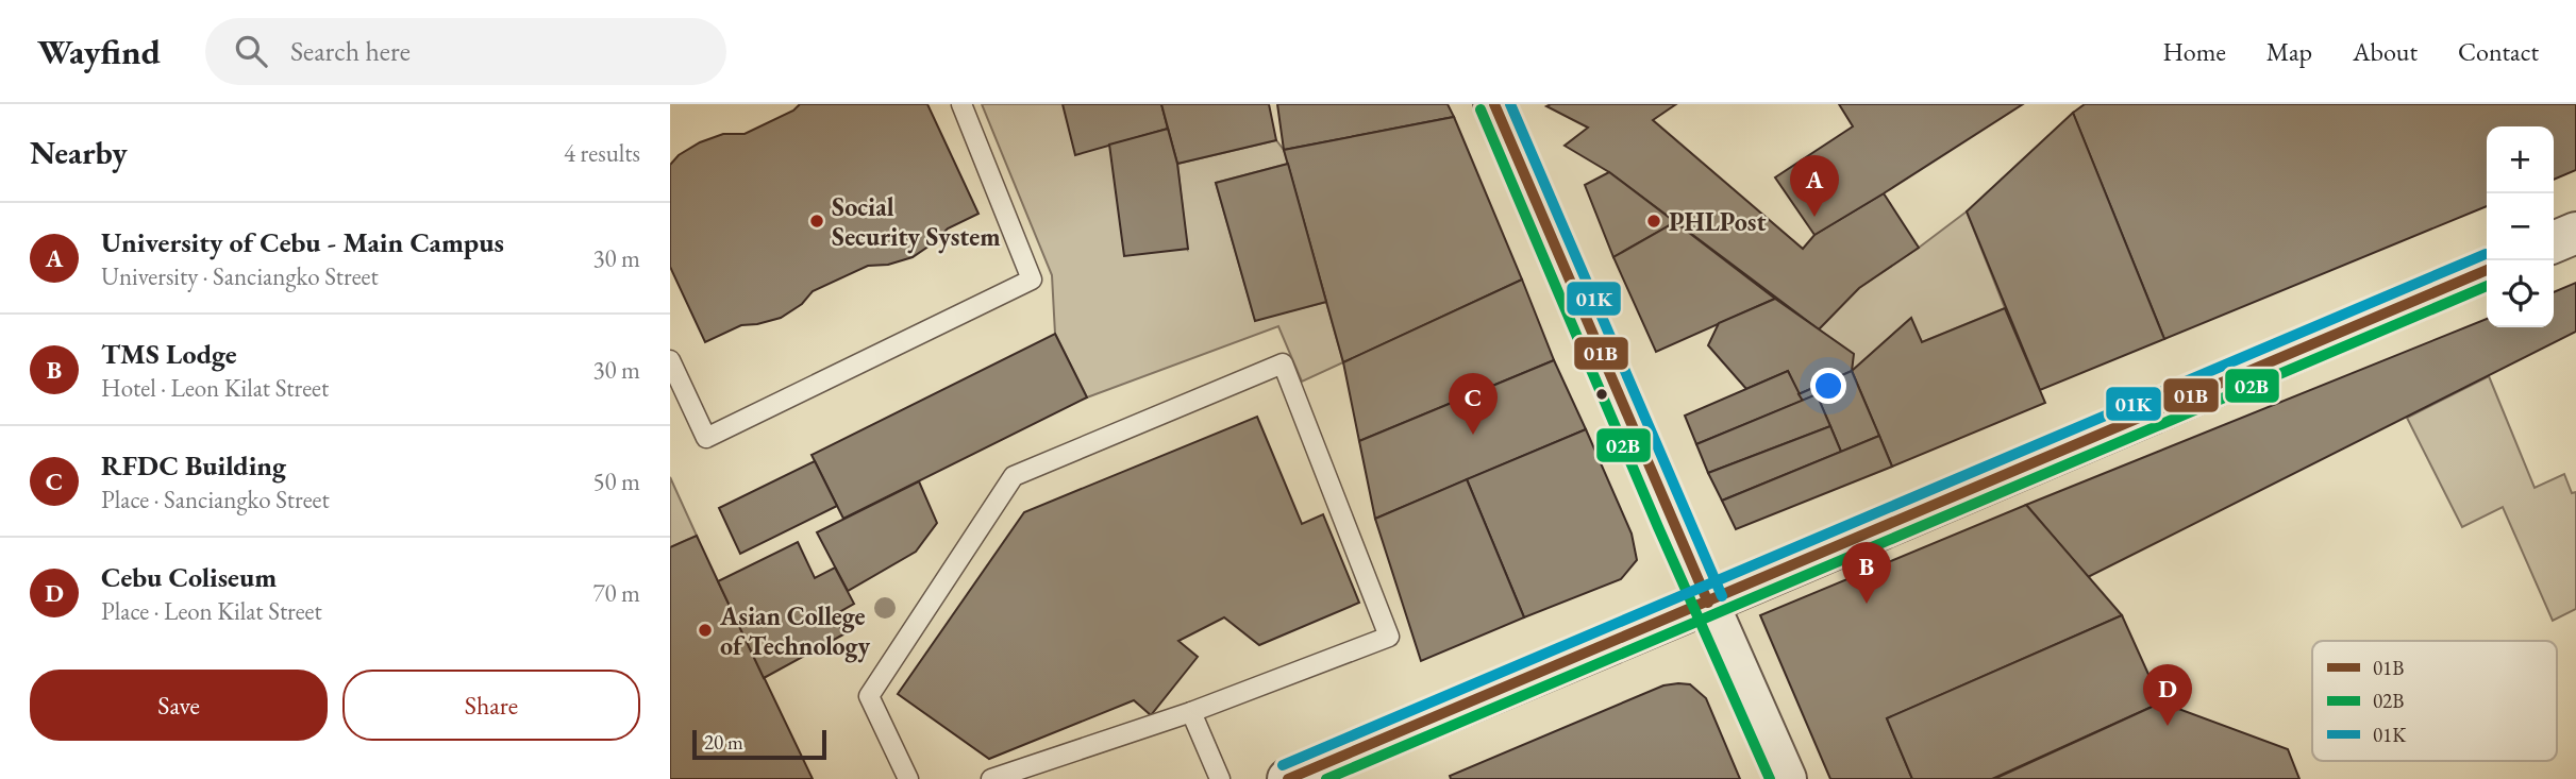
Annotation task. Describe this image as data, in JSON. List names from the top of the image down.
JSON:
{
  "places": ["Social Security System", "PHLPost", "Asian College of Technology"],
  "lines": ["transit line 01B", "transit line 01K", "transit line 02B"],
  "legend": ["01B", "02B", "01K"],
  "scale_bar": "20 m",
  "page": {
    "header": "Wayfind",
    "search": "Search here",
    "nav": [
      "Home",
      "Map",
      "About",
      "Contact"
    ],
    "heading": ["Nearby", "4 results"],
    "map_buttons": ["+", "−"],
    "pins": [
      "A",
      "C",
      "B",
      "D"
    ],
    "list": [
      {
        "mark": "A",
        "name": "University of Cebu - Main Campus",
        "note": "University · Sanciangko Street",
        "value": "30 m"
      },
      {
        "mark": "B",
        "name": "TMS Lodge",
        "note": "Hotel · Leon Kilat Street",
        "value": "30 m"
      },
      {
        "mark": "C",
        "name": "RFDC Building",
        "note": "Place · Sanciangko Street",
        "value": "50 m"
      },
      {
        "mark": "D",
        "name": "Cebu Coliseum",
        "note": "Place · Leon Kilat Street",
        "value": "70 m"
      }
    ],
    "buttons": ["Save", "Share"],
    "scale": "20 m"
  }
}
